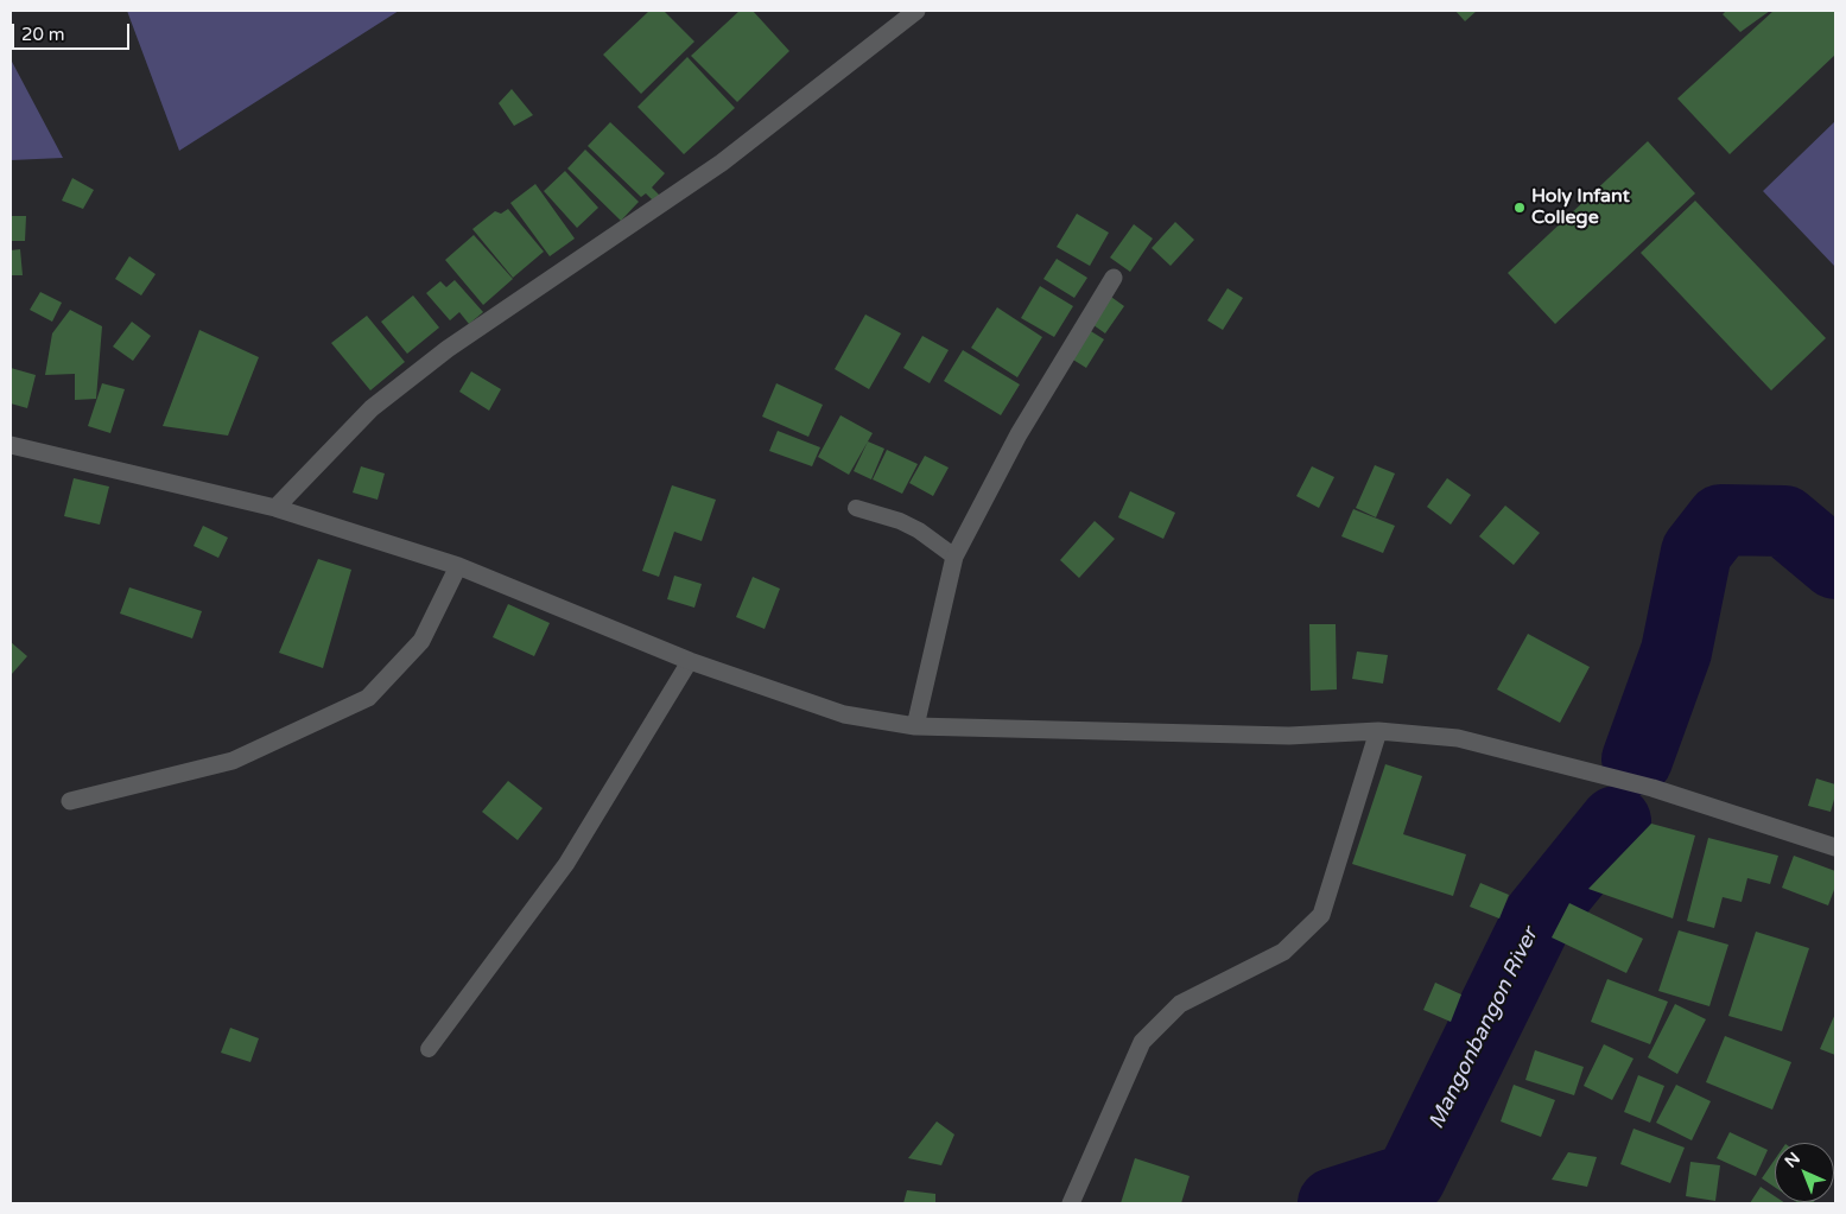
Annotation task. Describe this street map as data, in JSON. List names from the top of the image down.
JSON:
{
  "water": ["Mangonbangon River"],
  "places": ["Holy Infant College"],
  "scale_bar": "20 m",
  "north": "top left"
}
